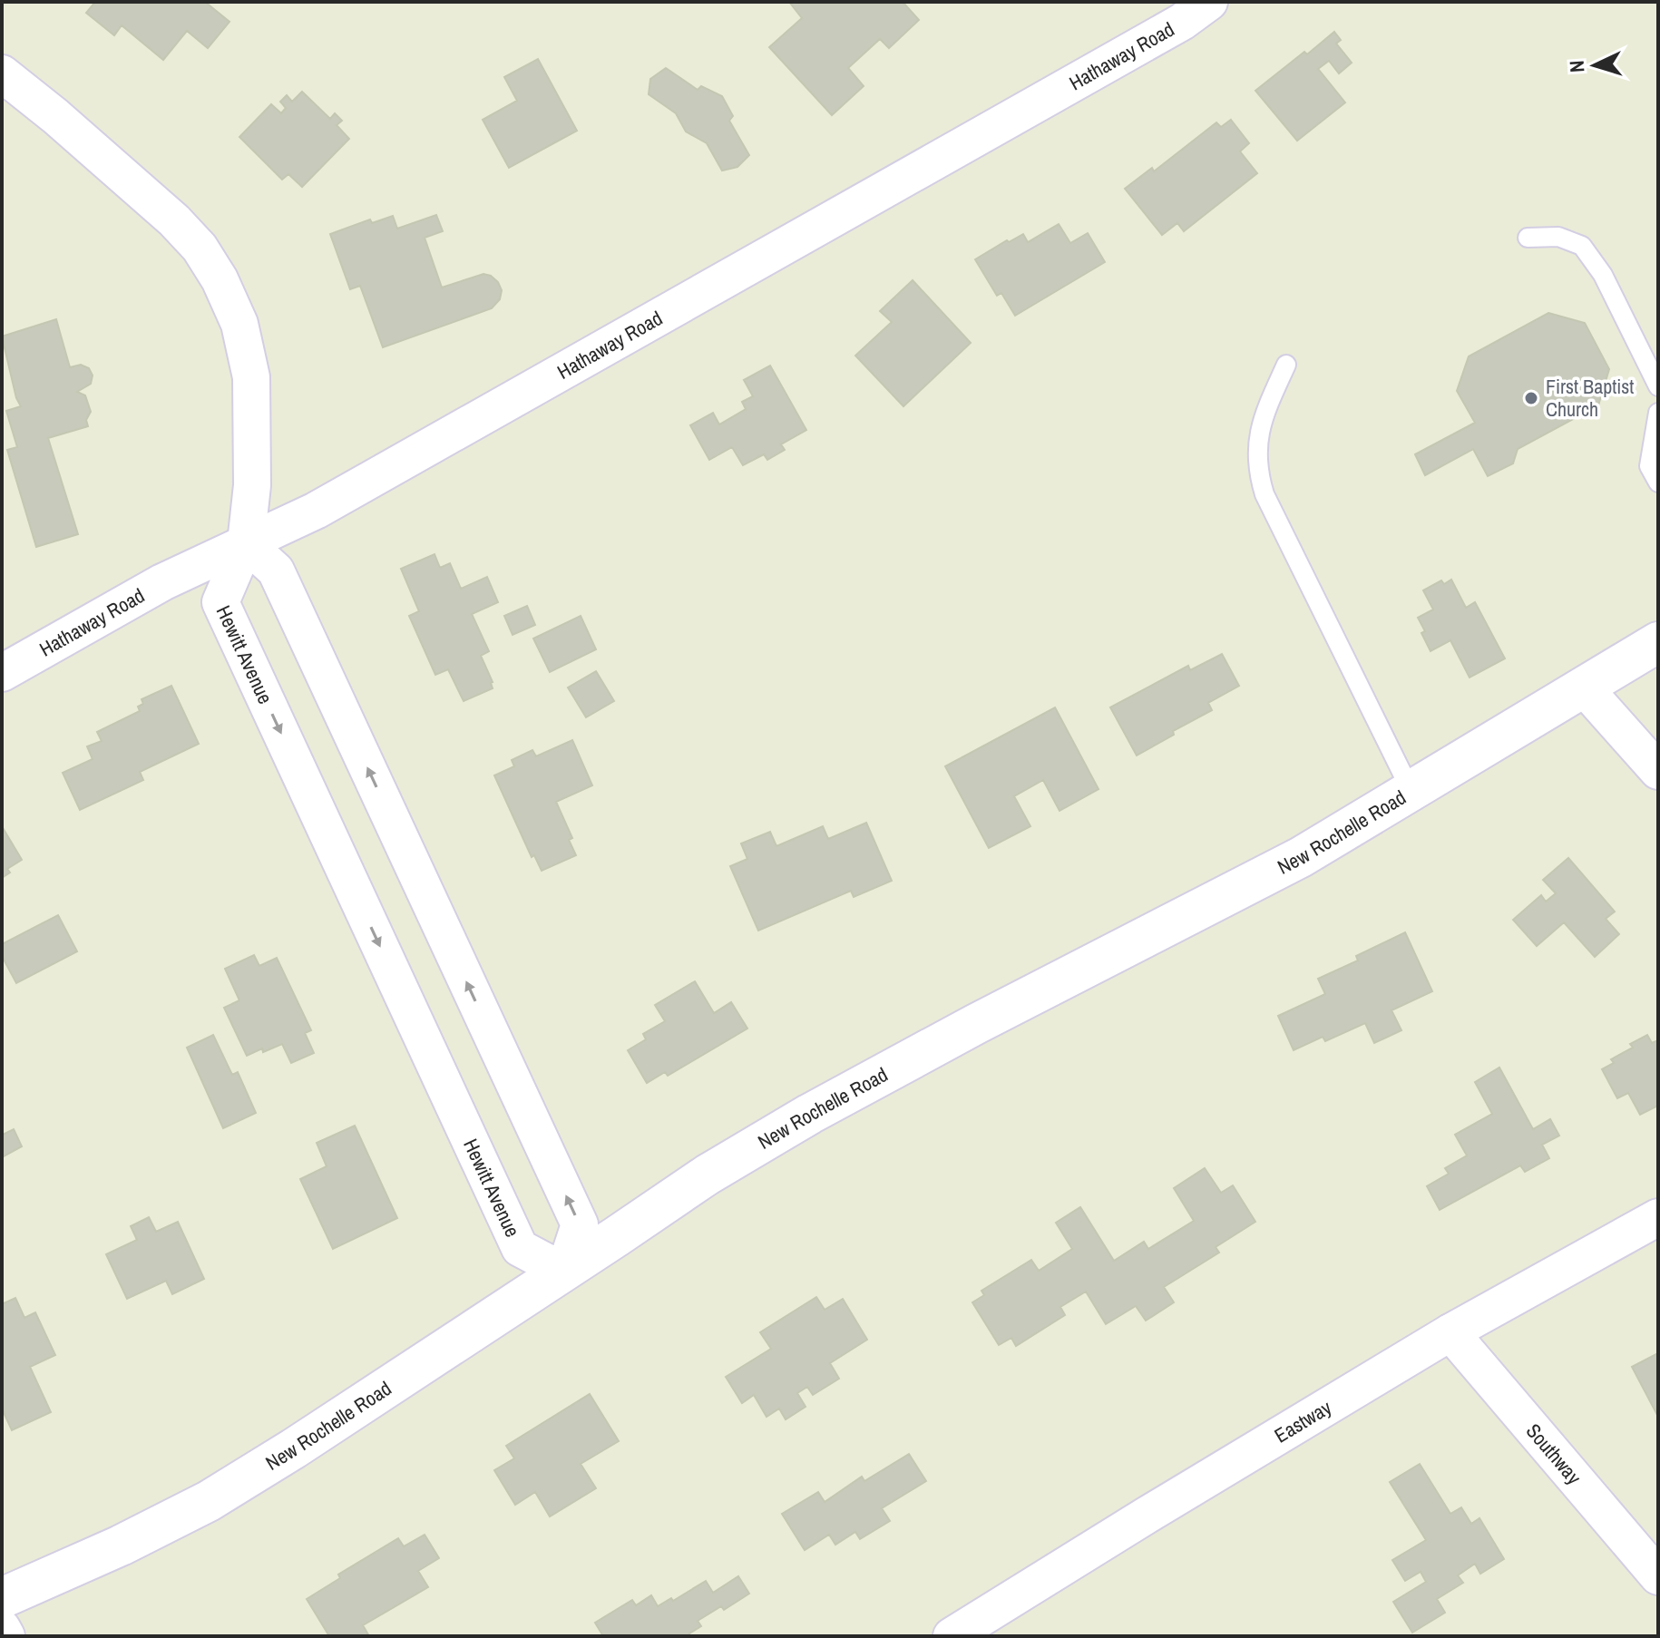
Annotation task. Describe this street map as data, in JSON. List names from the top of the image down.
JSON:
{
  "streets": {
    "main road": ["New Rochelle Road"],
    "street": [
      "Hathaway Road",
      "Hewitt Avenue",
      "Eastway",
      "Southway"
    ]
  },
  "crossings": [
    ["Hathaway Road", "Hewitt Avenue"],
    ["Hewitt Avenue", "New Rochelle Road"],
    ["Eastway", "Southway"]
  ],
  "places": ["First Baptist Church"],
  "north": "left"
}
